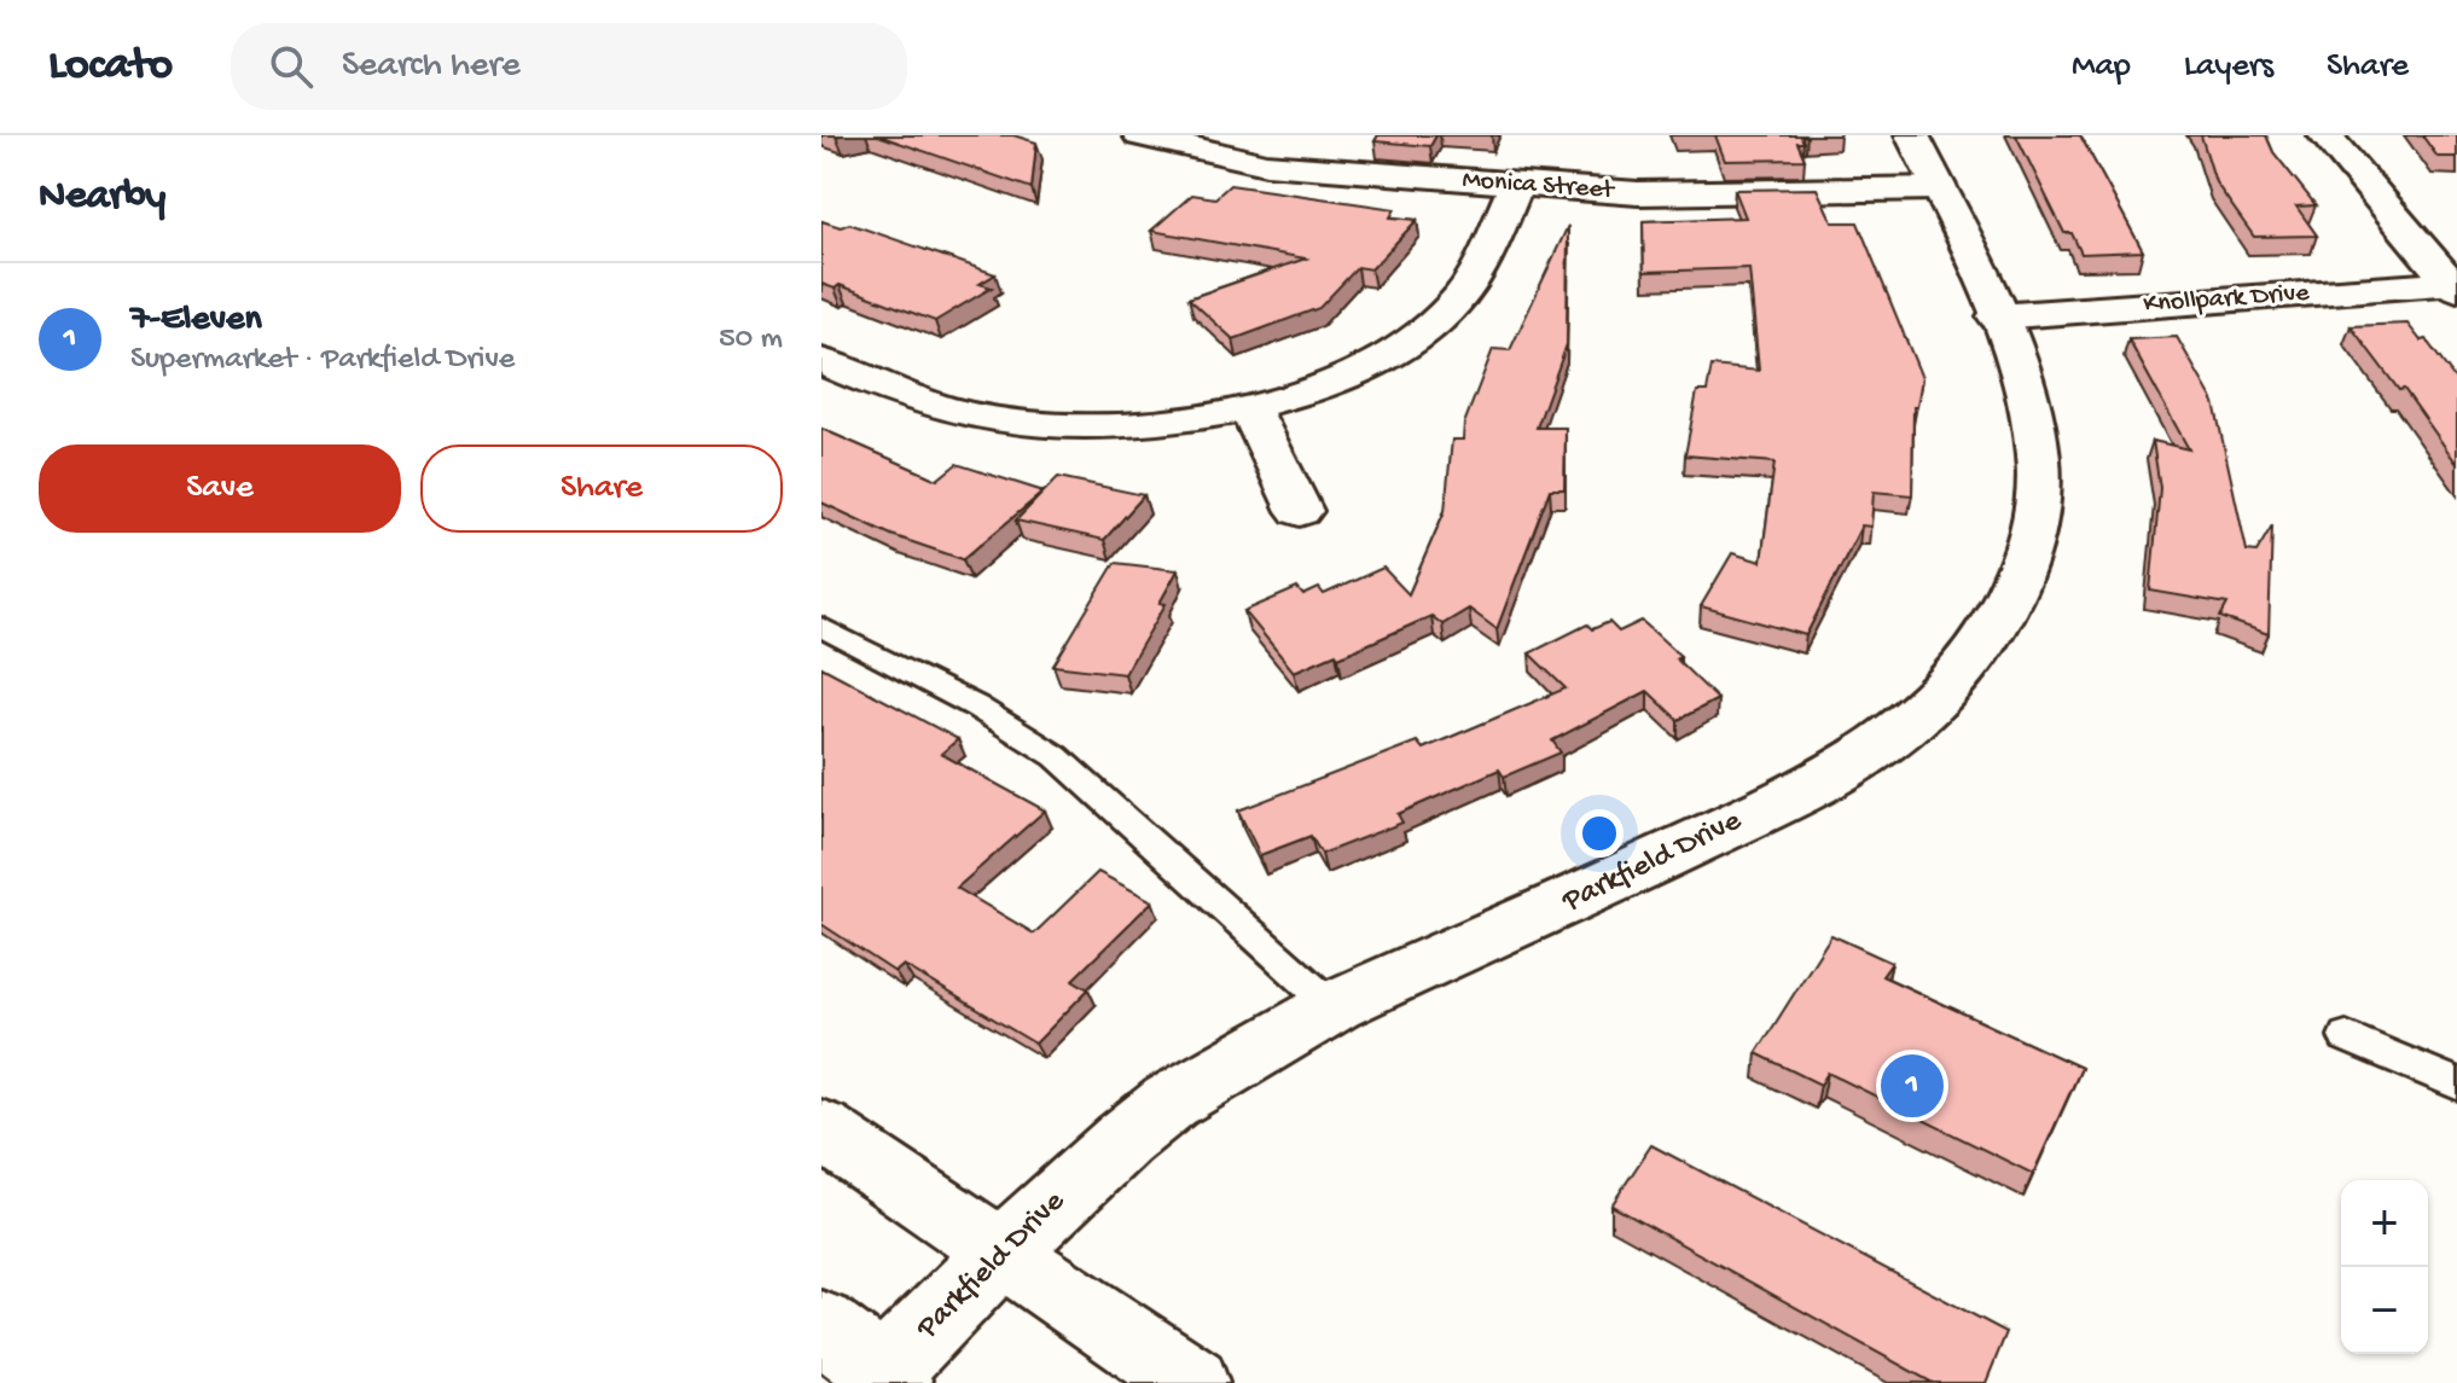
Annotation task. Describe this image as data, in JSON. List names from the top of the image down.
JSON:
{
  "streets": {
    "street": ["Monica Street", "Knollpark Drive", "Parkfield Drive"]
  },
  "crossings": [
    ["Monica Street", "Parkfield Drive"],
    ["Knollpark Drive", "Parkfield Drive"]
  ],
  "page": {
    "header": "Locato",
    "search": "Search here",
    "nav": ["Map", "Layers", "Share"],
    "heading": "Nearby",
    "list": [
      {
        "mark": "1",
        "name": "7-Eleven",
        "note": "Supermarket · Parkfield Drive",
        "value": "50 m"
      }
    ],
    "buttons": ["Save", "Share"],
    "pins": "1",
    "map_buttons": ["+", "−"]
  }
}
